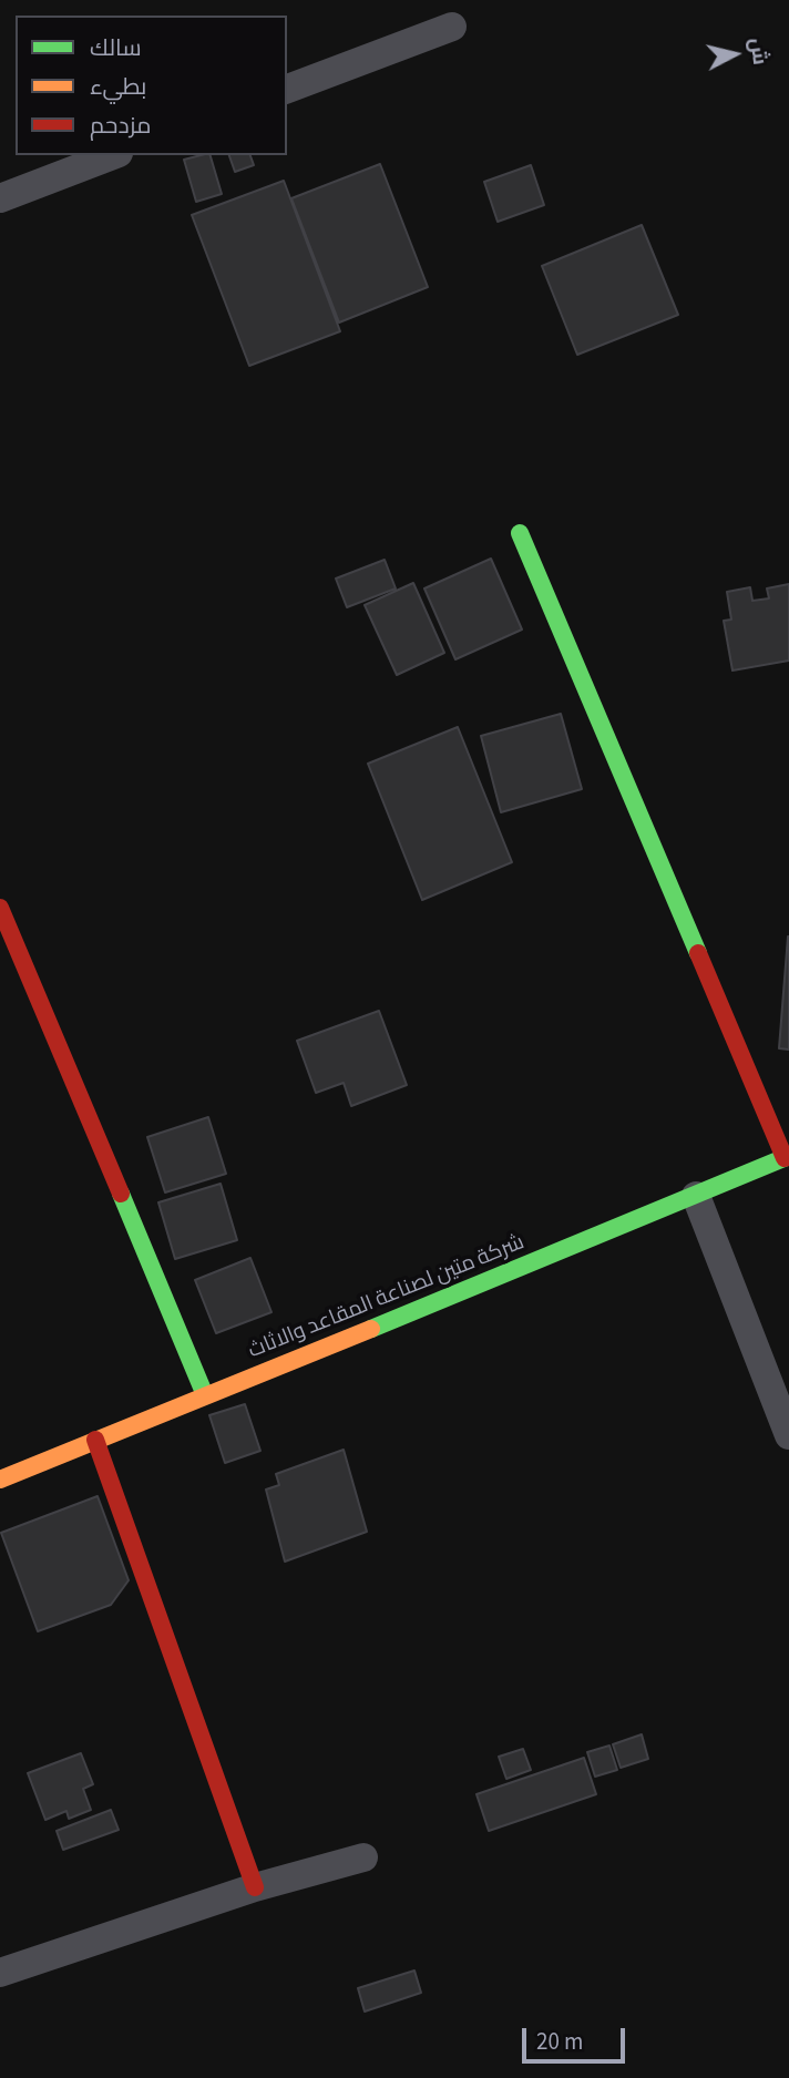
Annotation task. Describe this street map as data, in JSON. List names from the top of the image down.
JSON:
{
  "streets": {
    "street": ["شركة متين لصناعة المقاعد والاثاث"]
  },
  "legend": ["سالك", "بطيء", "مزدحم"],
  "scale_bar": "20 m",
  "north": "right"
}
